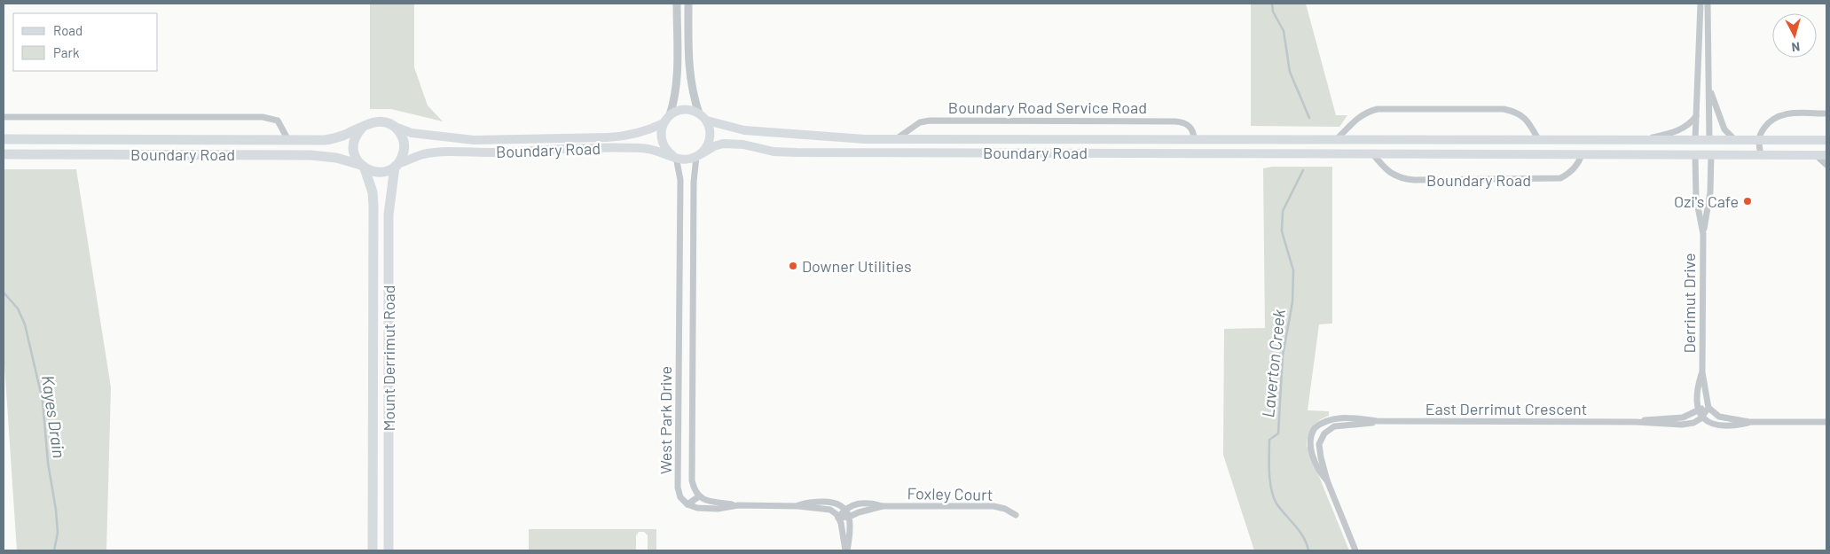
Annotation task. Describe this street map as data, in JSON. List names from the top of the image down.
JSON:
{
  "streets": {
    "main road": ["Boundary Road", "Mount Derrimut Road"],
    "street": [
      "Boundary Road Service Road",
      "Derrimut Drive",
      "East Derrimut Crescent",
      "West Park Drive",
      "Foxley Court"
    ]
  },
  "crossings": [
    ["Boundary Road Service Road", "Boundary Road"],
    ["Boundary Road", "Derrimut Drive"],
    ["Boundary Road", "Mount Derrimut Road"],
    ["Boundary Road", "West Park Drive"],
    ["Derrimut Drive", "East Derrimut Crescent"]
  ],
  "water": ["Laverton Creek", "Kayes Drain"],
  "places": ["Ozi's Cafe", "Downer Utilities"],
  "legend": ["Road", "Park"],
  "north": "bottom"
}
